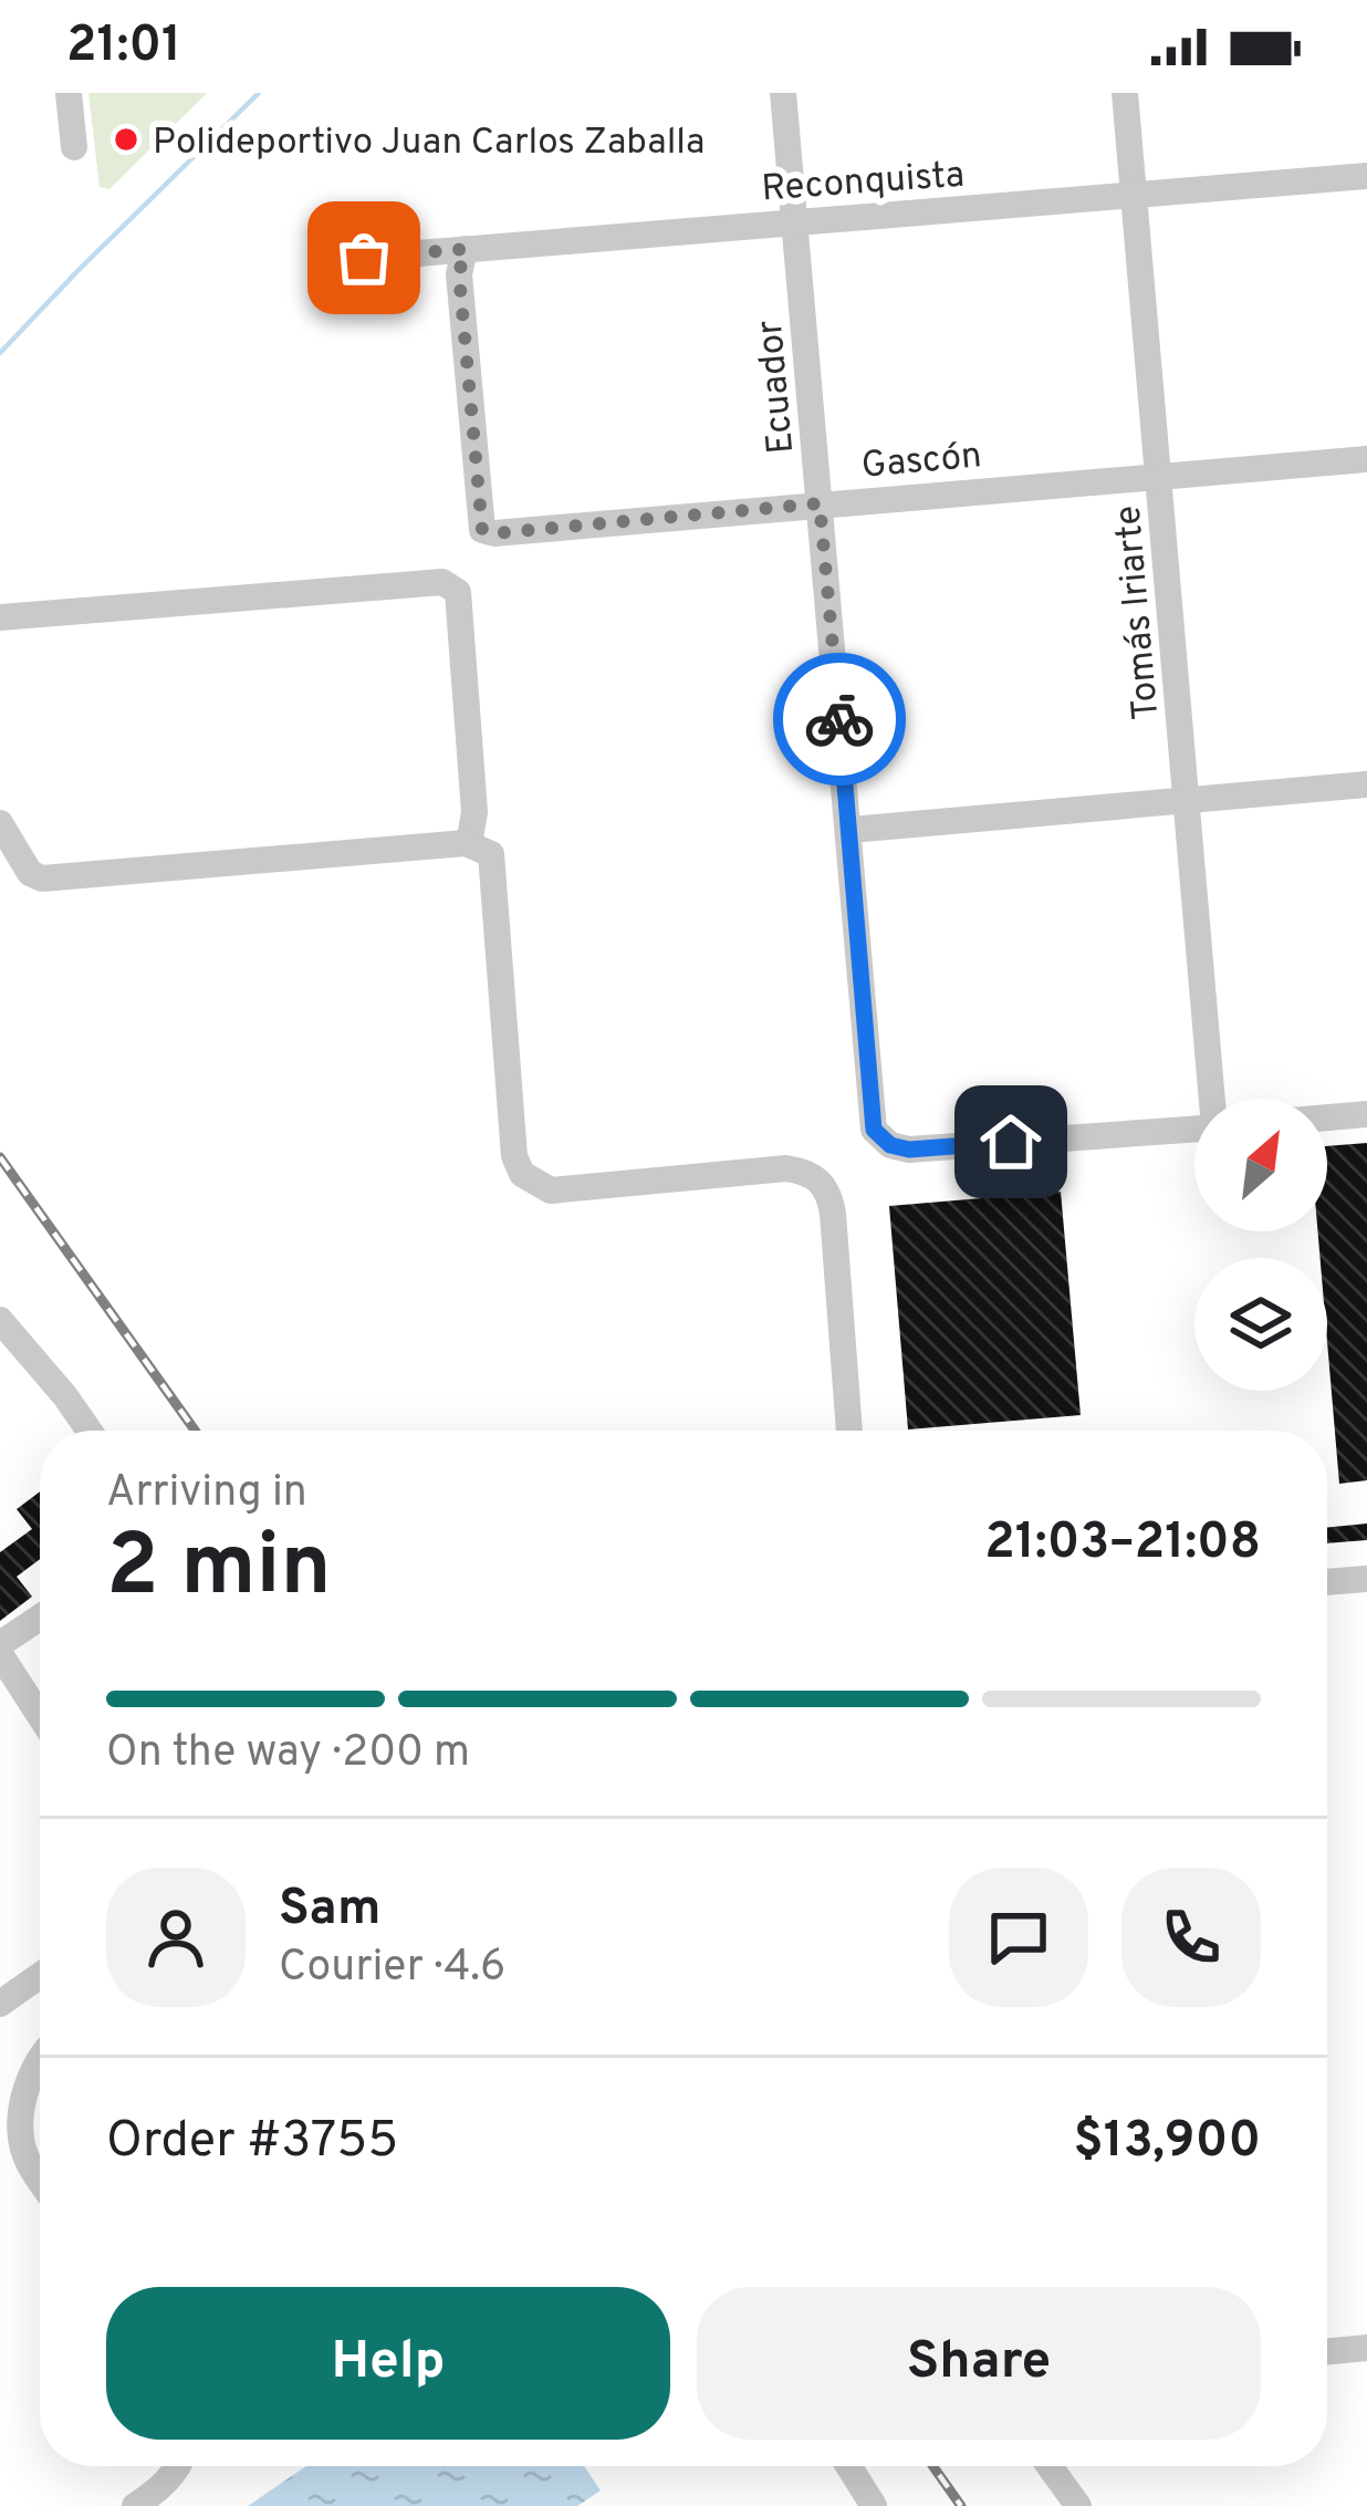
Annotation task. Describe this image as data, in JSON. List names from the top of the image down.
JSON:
{
  "streets": {
    "street": [
      "Reconquista",
      "Ecuador",
      "Gascón",
      "Tomás Iriarte"
    ]
  },
  "crossings": [
    ["Reconquista", "Ecuador"],
    ["Reconquista", "Gascón"],
    ["Reconquista", "Tomás Iriarte"],
    ["Ecuador", "Gascón"],
    ["Gascón", "Tomás Iriarte"]
  ],
  "places": ["Polideportivo Juan Carlos Zaballa"],
  "north": "top right",
  "page": {
    "status": "21:01",
    "heading": ["2 min", "Arriving in", "21:03–21:08"],
    "panel": [
      "Sam",
      "Courier · 4.6",
      "Order #3755",
      "$13,900"
    ],
    "bar": "On the way · 200 m",
    "buttons": ["Help", "Share"]
  }
}
